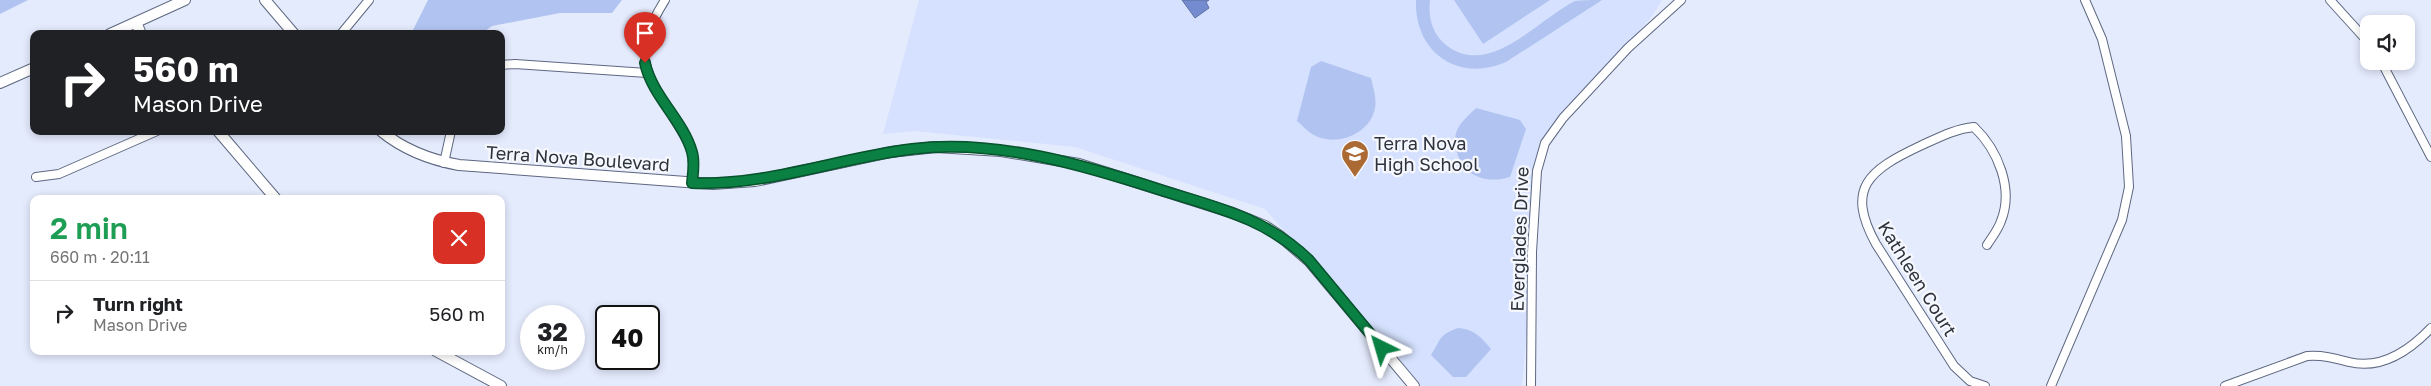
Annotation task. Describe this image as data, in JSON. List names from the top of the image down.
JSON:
{
  "streets": {
    "street": ["Terra Nova Boulevard", "Everglades Drive", "Kathleen Court"]
  },
  "places": {
    "school or university": ["Terra Nova High School"]
  },
  "page": {
    "turn": ["560 m", "Mason Drive"],
    "heading": ["2 min", "660 m · 20:11"],
    "list": [
      {
        "name": "Turn right",
        "note": "Mason Drive",
        "value": "560 m"
      }
    ],
    "speed": "32 km/h",
    "limit": "40"
  }
}
